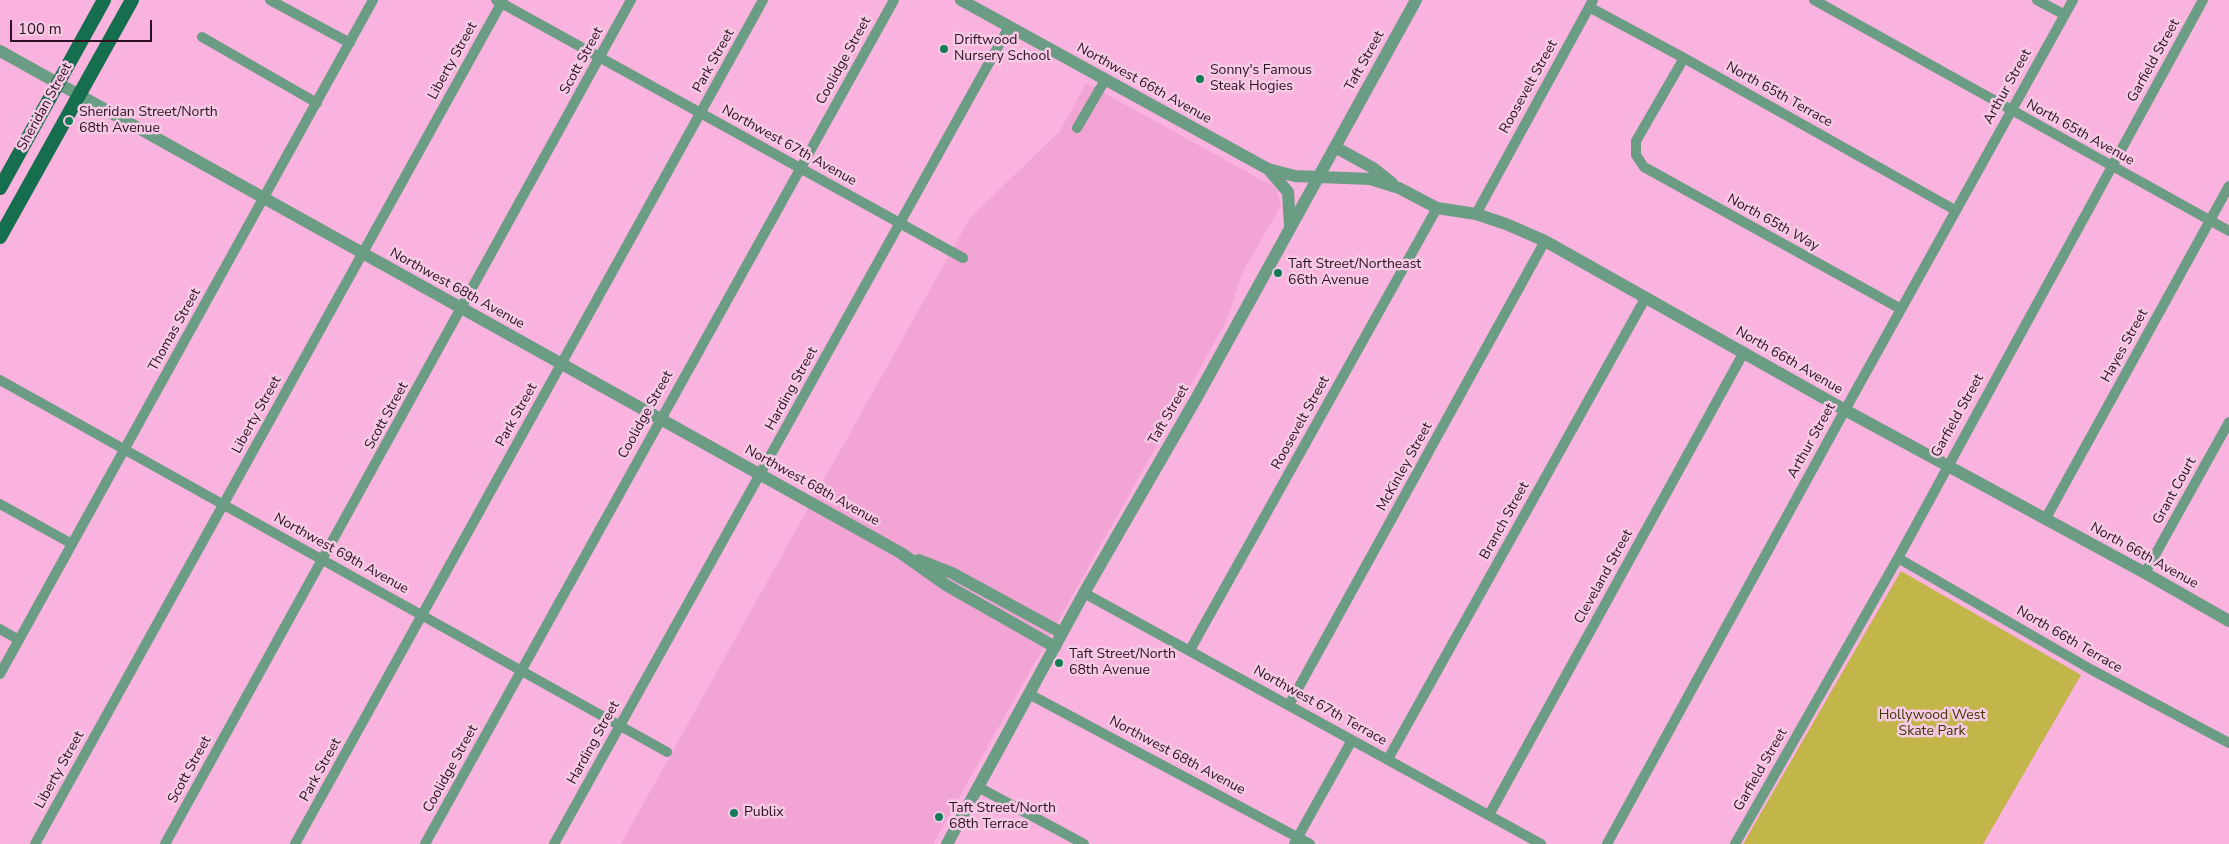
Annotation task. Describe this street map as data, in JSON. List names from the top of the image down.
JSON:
{
  "streets": {
    "main road": ["Sheridan Street"],
    "street": [
      "Liberty Street",
      "Scott Street",
      "Park Street",
      "Coolidge Street",
      "Taft Street",
      "Garfield Street",
      "Northwest 66th Avenue",
      "Roosevelt Street",
      "Arthur Street",
      "North 65th Terrace",
      "North 65th Avenue",
      "Northwest 67th Avenue",
      "North 65th Way",
      "Northwest 68th Avenue",
      "Thomas Street",
      "Hayes Street",
      "North 66th Avenue",
      "Harding Street",
      "McKinley Street",
      "Grant Court",
      "Branch Street",
      "Northwest 69th Avenue",
      "Cleveland Street",
      "North 66th Terrace",
      "Northwest 67th Terrace"
    ]
  },
  "crossings": [
    ["Liberty Street", "Northwest 67th Avenue"],
    ["Liberty Street", "Northwest 68th Avenue"],
    ["Liberty Street", "Northwest 69th Avenue"],
    ["Scott Street", "Northwest 67th Avenue"],
    ["Scott Street", "Northwest 68th Avenue"],
    ["Scott Street", "Northwest 69th Avenue"],
    ["Park Street", "Northwest 67th Avenue"],
    ["Park Street", "Northwest 68th Avenue"],
    ["Park Street", "Northwest 69th Avenue"],
    ["Coolidge Street", "Northwest 67th Avenue"],
    ["Coolidge Street", "Northwest 68th Avenue"],
    ["Coolidge Street", "Northwest 69th Avenue"],
    ["Taft Street", "Northwest 66th Avenue"],
    ["Taft Street", "Northwest 68th Avenue"],
    ["Taft Street", "North 66th Avenue"],
    ["Taft Street", "Northwest 67th Terrace"],
    ["Garfield Street", "North 65th Avenue"],
    ["Garfield Street", "North 66th Avenue"],
    ["Garfield Street", "North 66th Terrace"],
    ["Northwest 66th Avenue", "North 66th Avenue"],
    ["Northwest 66th Avenue", "Harding Street"],
    ["Roosevelt Street", "North 65th Terrace"],
    ["Roosevelt Street", "North 66th Avenue"],
    ["Roosevelt Street", "Northwest 67th Terrace"],
    ["Arthur Street", "North 65th Terrace"],
    ["Arthur Street", "North 65th Avenue"],
    ["Arthur Street", "North 65th Way"],
    ["Arthur Street", "North 66th Avenue"],
    ["North 65th Terrace", "North 65th Way"],
    ["Sheridan Street", "Northwest 68th Avenue"],
    ["North 65th Avenue", "Hayes Street"],
    ["Northwest 67th Avenue", "Harding Street"],
    ["Northwest 68th Avenue", "Thomas Street"],
    ["Northwest 68th Avenue", "Harding Street"],
    ["Thomas Street", "Northwest 69th Avenue"],
    ["Hayes Street", "North 66th Avenue"],
    ["North 66th Avenue", "McKinley Street"],
    ["North 66th Avenue", "Grant Court"],
    ["North 66th Avenue", "Branch Street"],
    ["North 66th Avenue", "Cleveland Street"],
    ["Harding Street", "Northwest 69th Avenue"],
    ["McKinley Street", "Northwest 67th Terrace"],
    ["Branch Street", "Northwest 67th Terrace"],
    ["Cleveland Street", "Northwest 67th Terrace"]
  ],
  "parks": ["Hollywood West Skate Park"],
  "places": [
    "Driftwood Nursery School",
    "Sonny's Famous Steak Hogies",
    "Sheridan Street/North 68th Avenue",
    "Taft Street/Northeast 66th Avenue",
    "Taft Street/North 68th Avenue",
    "Publix",
    "Taft Street/North 68th Terrace"
  ],
  "scale_bar": "100 m"
}
